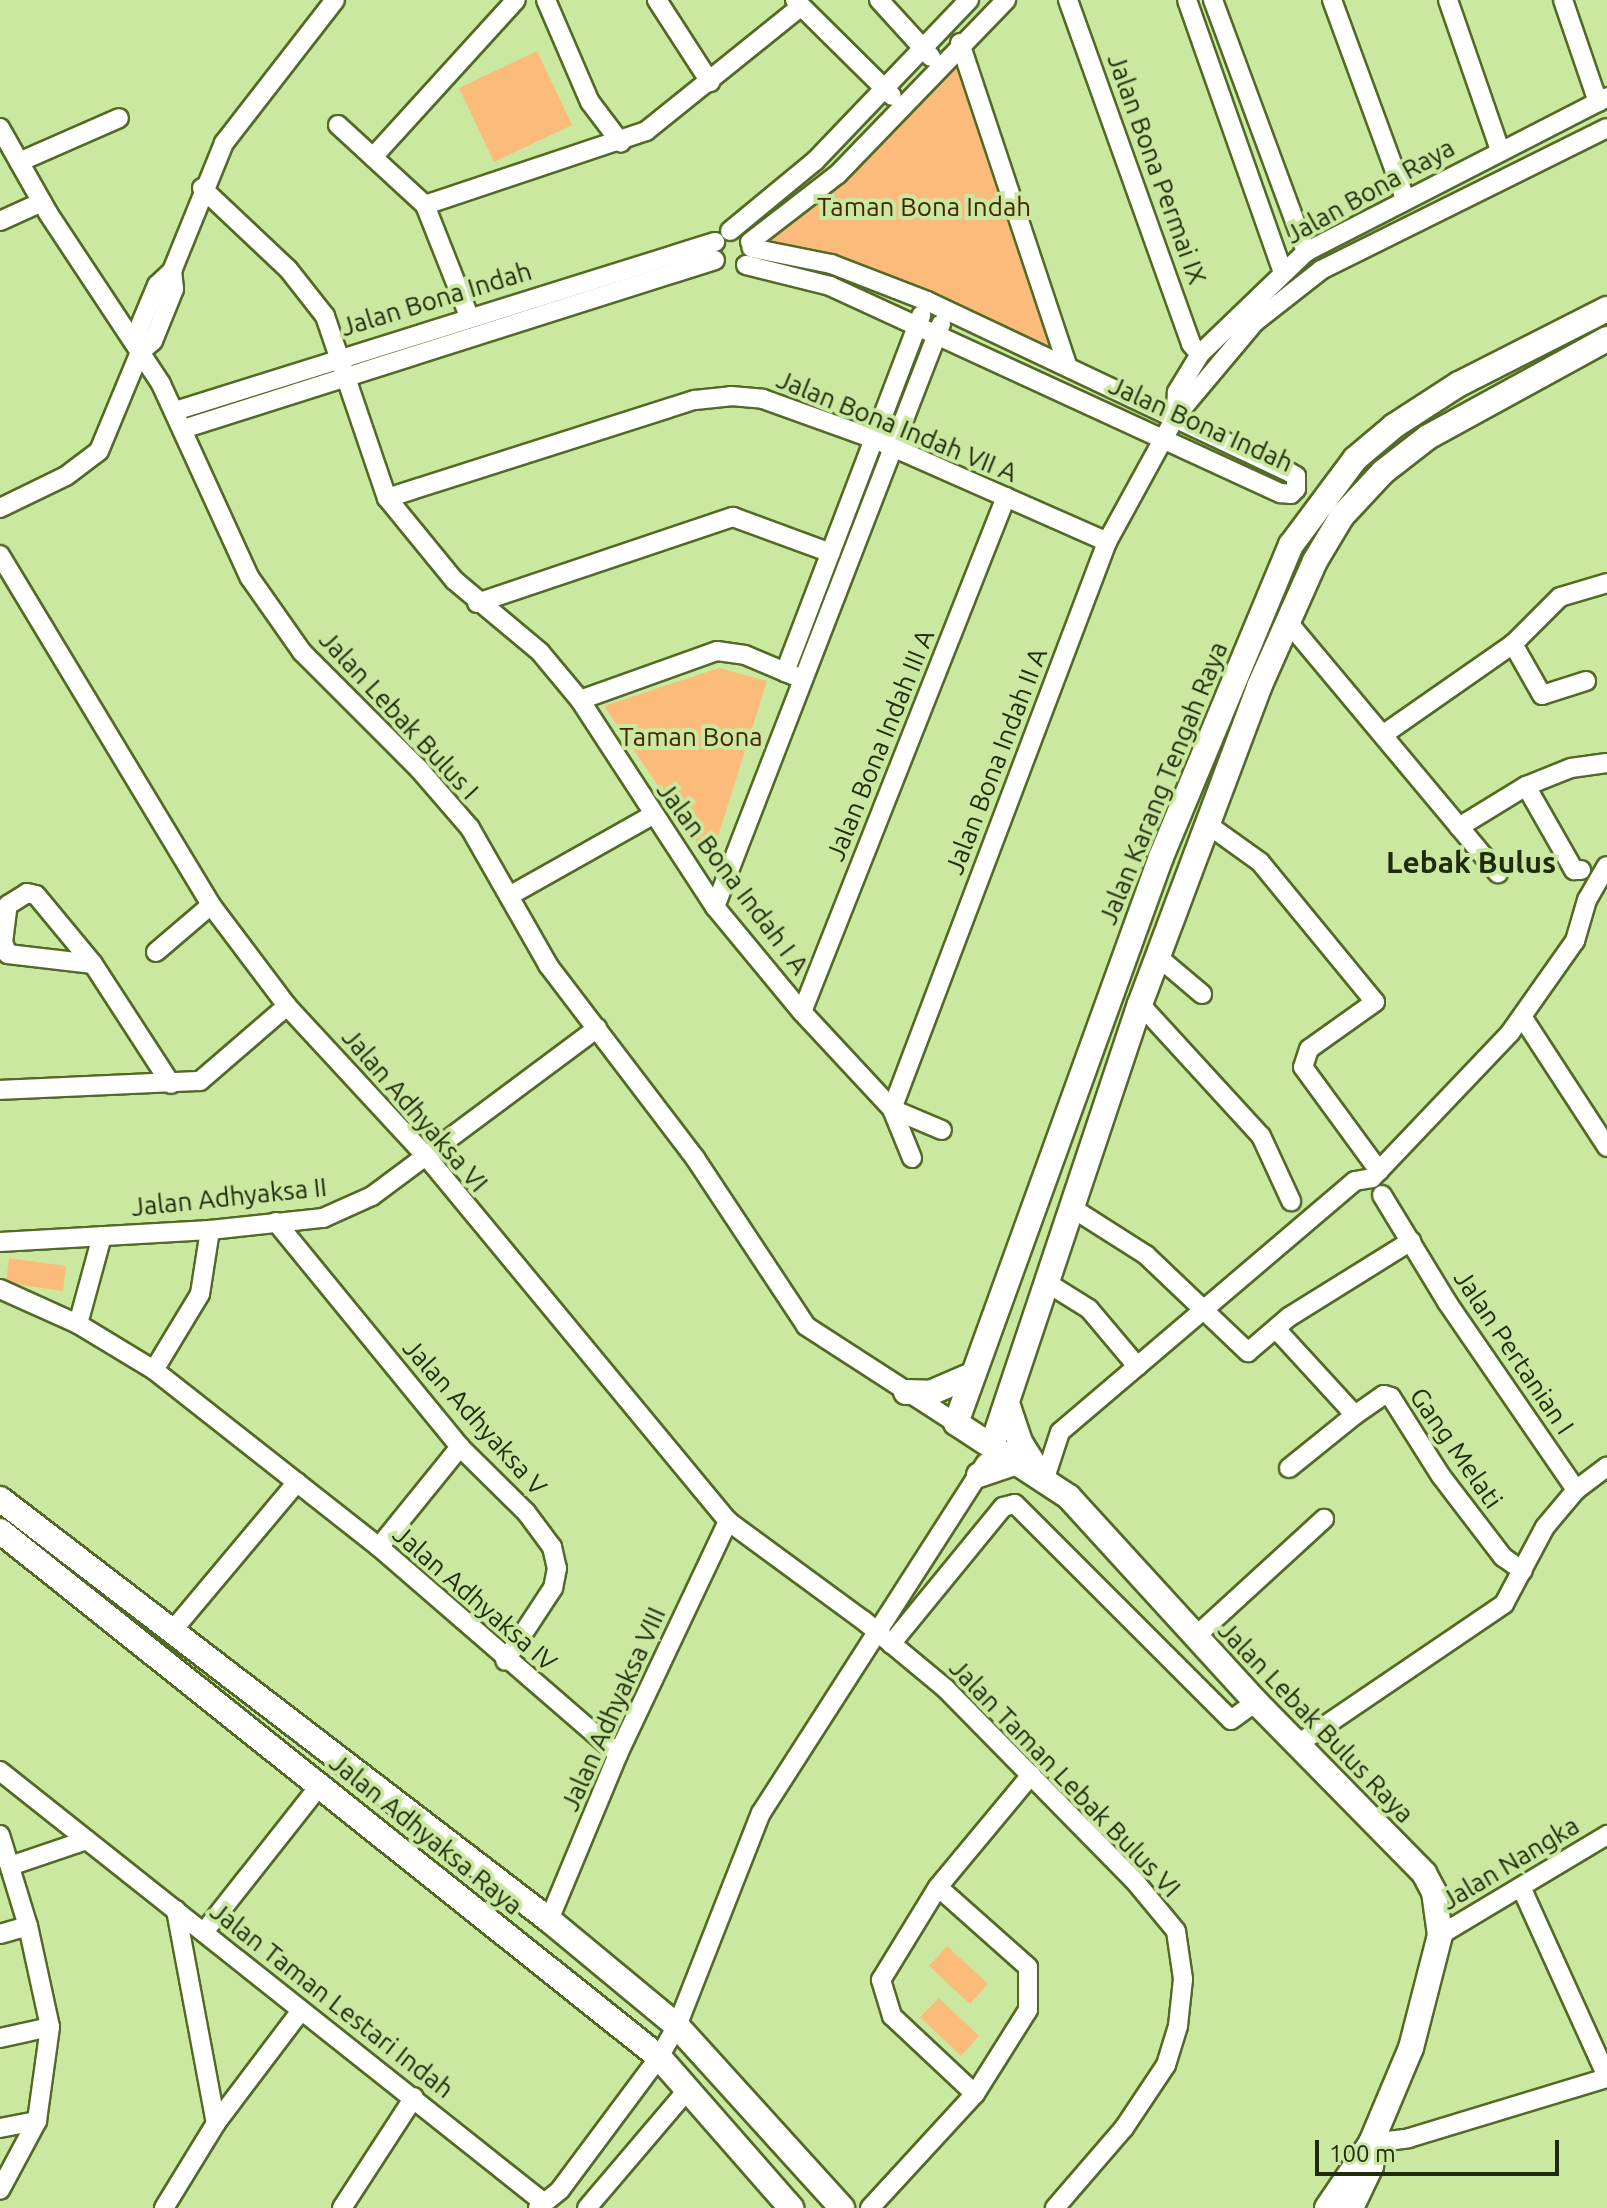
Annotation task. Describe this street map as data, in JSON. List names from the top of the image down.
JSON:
{
  "streets": {
    "main road": ["Jalan Karang Tengah Raya", "Jalan Lebak Bulus Raya", "Jalan Adhyaksa Raya"],
    "street": [
      "Jalan Bona Permai IX",
      "Jalan Bona Raya",
      "Jalan Bona Indah",
      "Jalan Bona Indah VII A",
      "Jalan Lebak Bulus I",
      "Jalan Bona Indah III A",
      "Jalan Bona Indah II A",
      "Jalan Bona Indah I A",
      "Jalan Adhyaksa VI",
      "Jalan Adhyaksa II",
      "Jalan Pertanian I",
      "Jalan Adhyaksa V",
      "Gang Melati",
      "Jalan Adhyaksa IV",
      "Jalan Adhyaksa VIII",
      "Jalan Taman Lebak Bulus VI",
      "Jalan Nangka",
      "Jalan Taman Lestari Indah"
    ]
  },
  "crossings": [
    ["Jalan Bona Permai IX", "Jalan Bona Raya"],
    ["Jalan Bona Raya", "Jalan Bona Indah"],
    ["Jalan Bona Raya", "Jalan Bona Indah II A"],
    ["Jalan Bona Indah", "Jalan Lebak Bulus I"],
    ["Jalan Bona Indah", "Jalan Bona Indah II A"],
    ["Jalan Bona Indah", "Jalan Bona Indah I A"],
    ["Jalan Bona Indah VII A", "Jalan Bona Indah III A"],
    ["Jalan Bona Indah VII A", "Jalan Bona Indah II A"],
    ["Jalan Bona Indah VII A", "Jalan Bona Indah I A"],
    ["Jalan Lebak Bulus I", "Jalan Karang Tengah Raya"],
    ["Jalan Lebak Bulus I", "Jalan Adhyaksa II"],
    ["Jalan Lebak Bulus I", "Jalan Lebak Bulus Raya"],
    ["Jalan Bona Indah III A", "Jalan Bona Indah I A"],
    ["Jalan Bona Indah II A", "Jalan Bona Indah I A"],
    ["Jalan Karang Tengah Raya", "Jalan Lebak Bulus Raya"],
    ["Jalan Adhyaksa VI", "Jalan Adhyaksa II"],
    ["Jalan Adhyaksa VI", "Jalan Adhyaksa VIII"],
    ["Jalan Adhyaksa VI", "Jalan Taman Lebak Bulus VI"],
    ["Jalan Adhyaksa II", "Jalan Adhyaksa V"],
    ["Jalan Adhyaksa V", "Jalan Adhyaksa IV"],
    ["Jalan Adhyaksa IV", "Jalan Adhyaksa VIII"],
    ["Jalan Adhyaksa VIII", "Jalan Adhyaksa Raya"],
    ["Jalan Lebak Bulus Raya", "Jalan Nangka"]
  ],
  "districts": ["Lebak Bulus"],
  "parks": ["Taman Bona Indah", "Taman Bona"],
  "scale_bar": "100 m"
}
